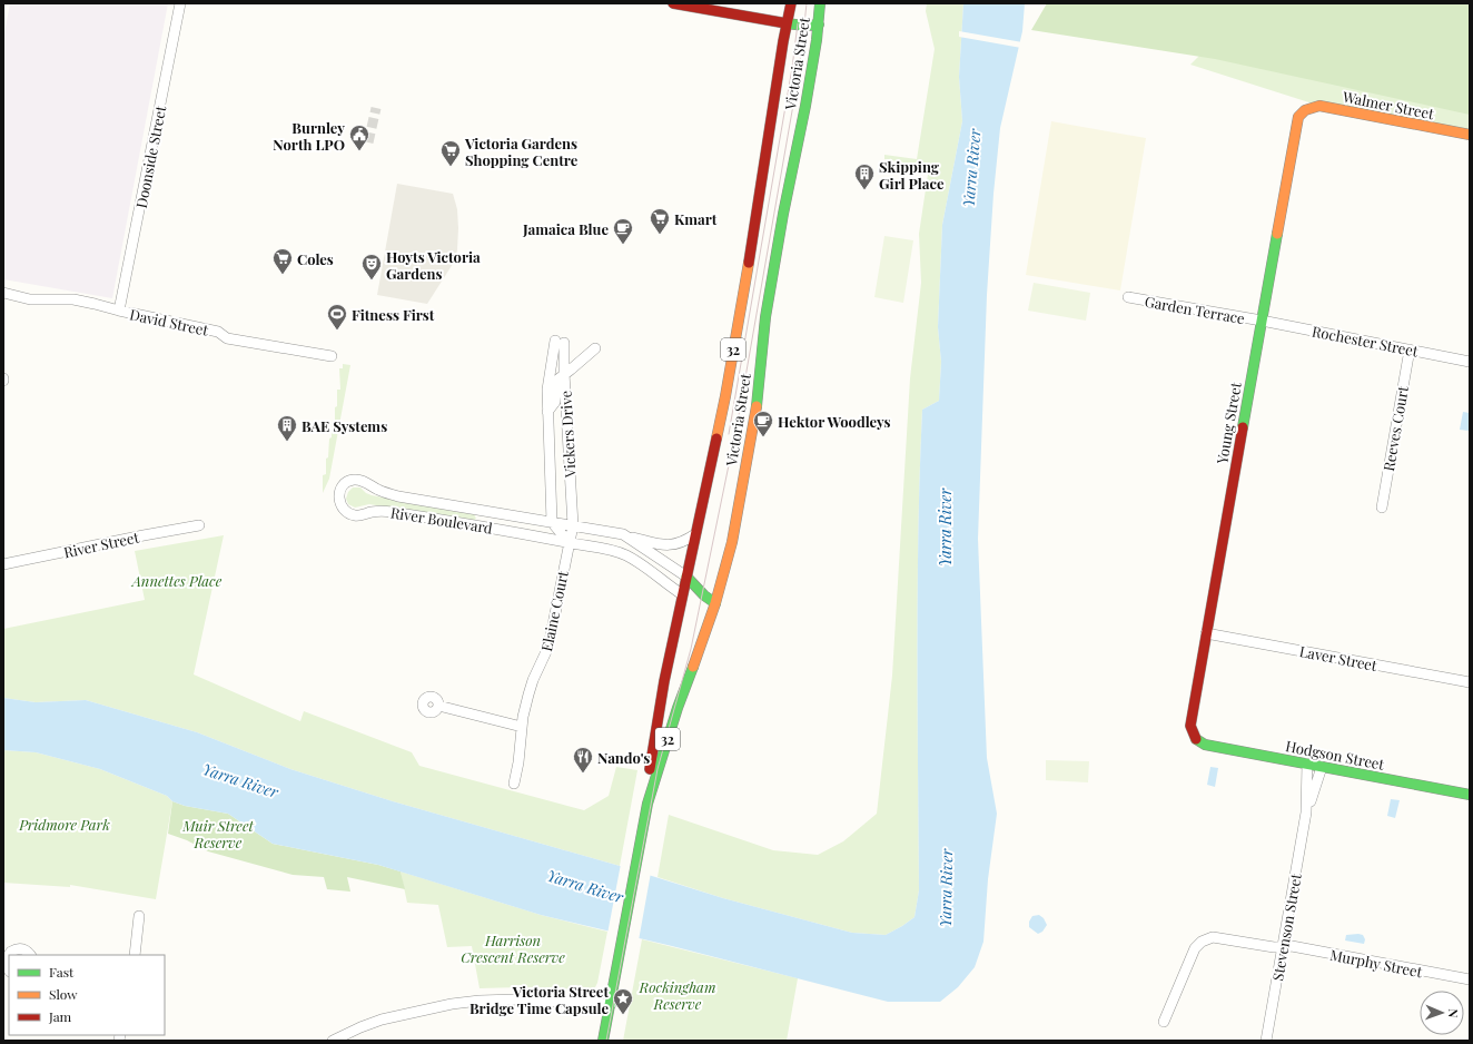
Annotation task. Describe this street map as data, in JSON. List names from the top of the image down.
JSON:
{
  "streets": {
    "main road": [
      "Victoria Street",
      "Walmer Street",
      "32",
      "Young Street",
      "Hodgson Street"
    ],
    "street": [
      "Doonside Street",
      "Garden Terrace",
      "David Street",
      "Rochester Street",
      "Reeves Court",
      "Vickers Drive",
      "River Boulevard",
      "River Street",
      "Elaine Court",
      "Laver Street",
      "Stevenson Street",
      "Murphy Street"
    ]
  },
  "crossings": [
    ["Victoria Street", "32"],
    ["Victoria Street", "River Boulevard"],
    ["Walmer Street", "Young Street"],
    ["Doonside Street", "David Street"],
    ["Garden Terrace", "Rochester Street"],
    ["Garden Terrace", "Young Street"],
    ["Rochester Street", "Young Street"],
    ["Rochester Street", "Reeves Court"],
    ["Young Street", "Laver Street"],
    ["Young Street", "Hodgson Street"],
    ["Vickers Drive", "River Boulevard"],
    ["Vickers Drive", "Elaine Court"],
    ["River Boulevard", "Elaine Court"],
    ["Hodgson Street", "Stevenson Street"],
    ["Stevenson Street", "Murphy Street"]
  ],
  "water": ["Yarra River"],
  "parks": [
    "Annettes Place",
    "Pridmore Park",
    "Muir Street Reserve",
    "Harrison Crescent Reserve",
    "Rockingham Reserve"
  ],
  "places": {
    "public building": ["Burnley North LPO"],
    "supermarket": ["Victoria Gardens Shopping Centre", "Kmart", "Coles"],
    "building": ["Skipping Girl Place", "BAE Systems"],
    "cafe": ["Jamaica Blue", "Hektor Woodleys"],
    "theatre": ["Hoyts Victoria Gardens"],
    "sports": ["Fitness First"],
    "restaurant": ["Nando's"],
    "place": ["Victoria Street Bridge Time Capsule"]
  },
  "legend": ["Fast", "Slow", "Jam"],
  "north": "right"
}
